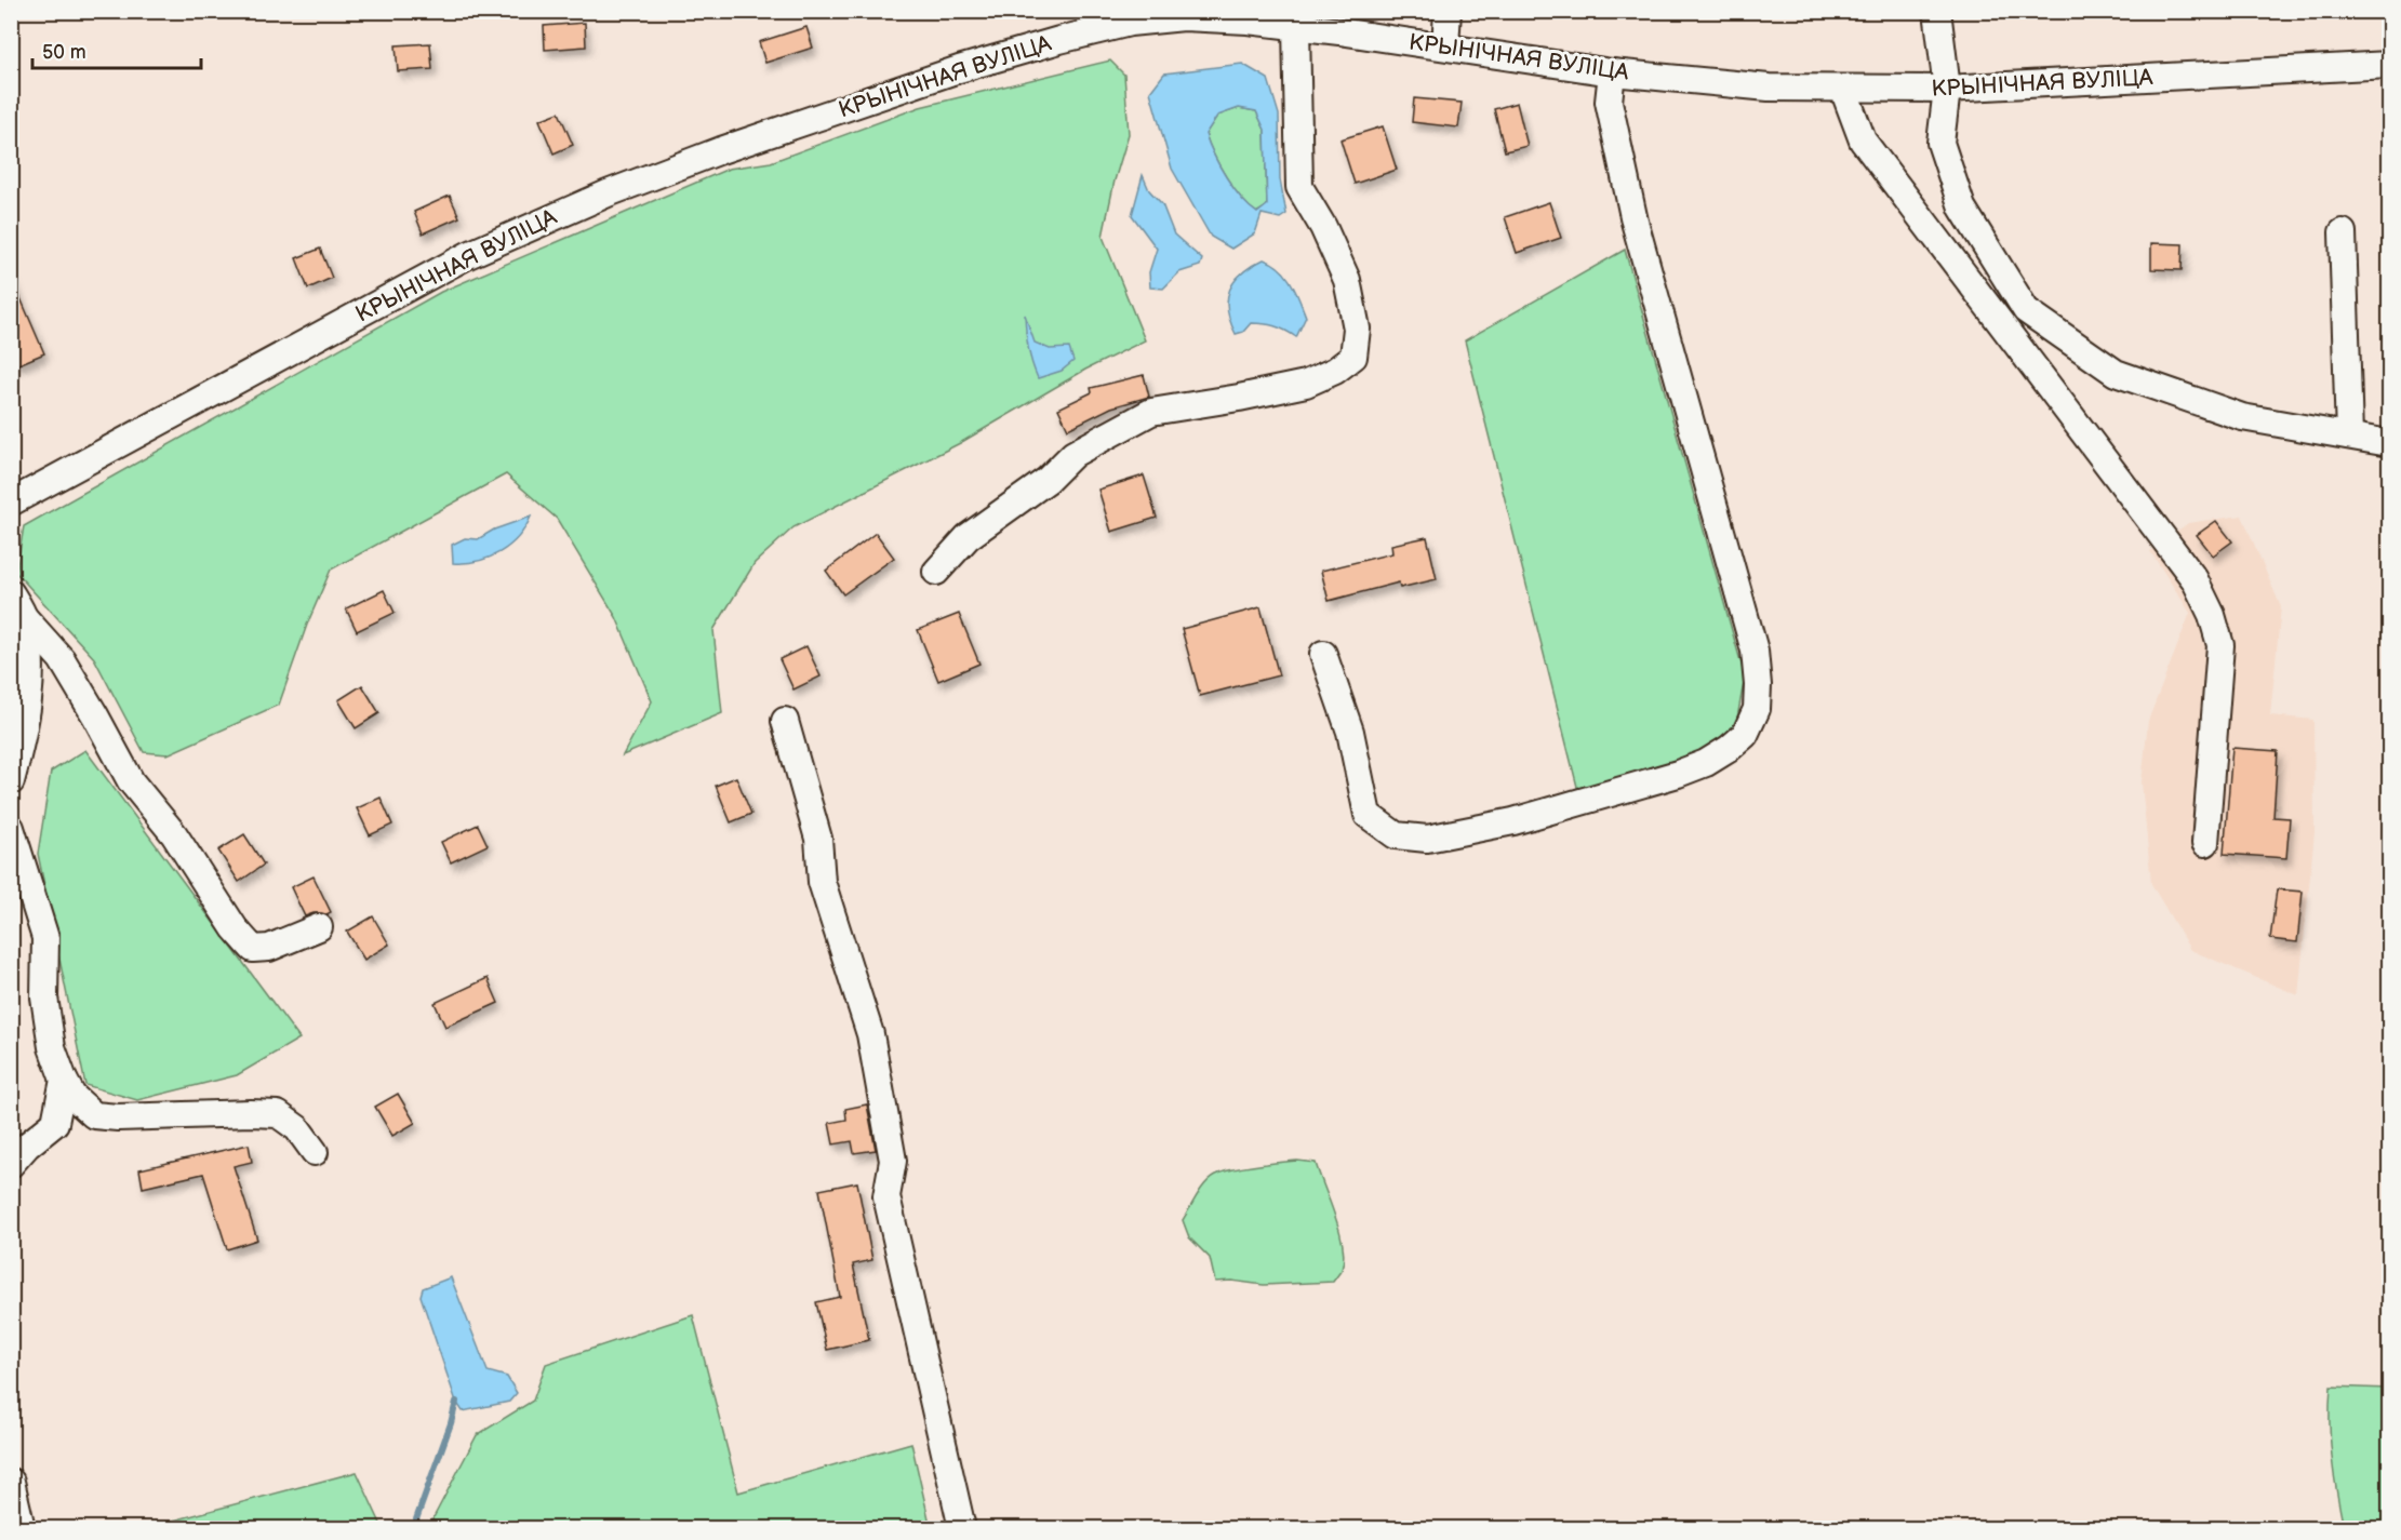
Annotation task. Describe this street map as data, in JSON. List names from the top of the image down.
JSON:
{
  "streets": {
    "street": ["КРЫНІЧНАЯ ВУЛІЦА"]
  },
  "scale_bar": "50 m"
}
